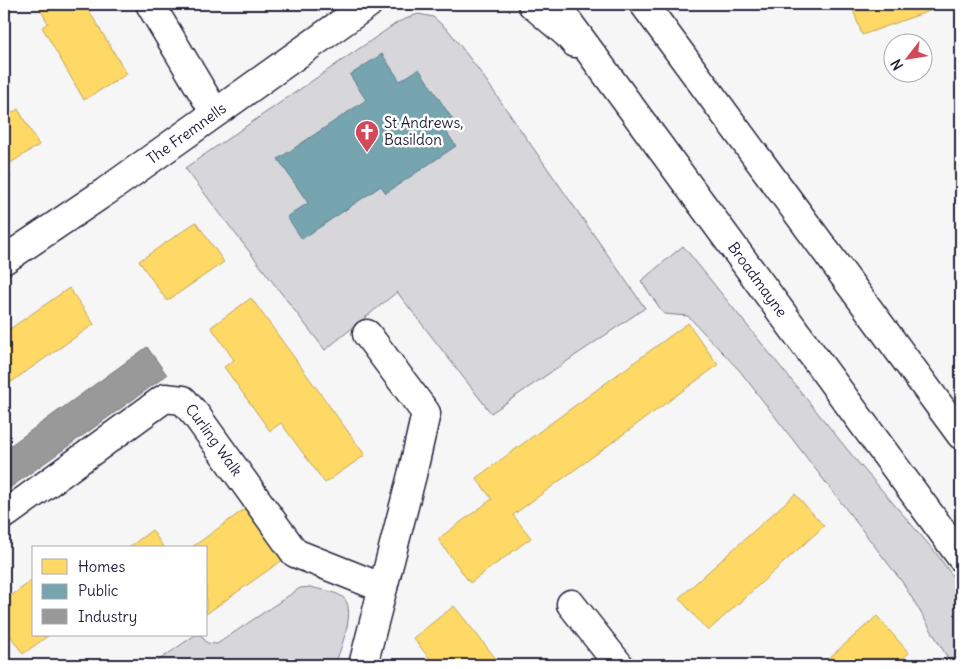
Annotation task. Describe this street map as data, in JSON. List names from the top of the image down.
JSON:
{
  "streets": {
    "street": ["The Fremnells", "Broadmayne", "Curling Walk"]
  },
  "places": {
    "church": ["St Andrews, Basildon"]
  },
  "legend": ["Homes", "Public", "Industry"],
  "north": "bottom left"
}
